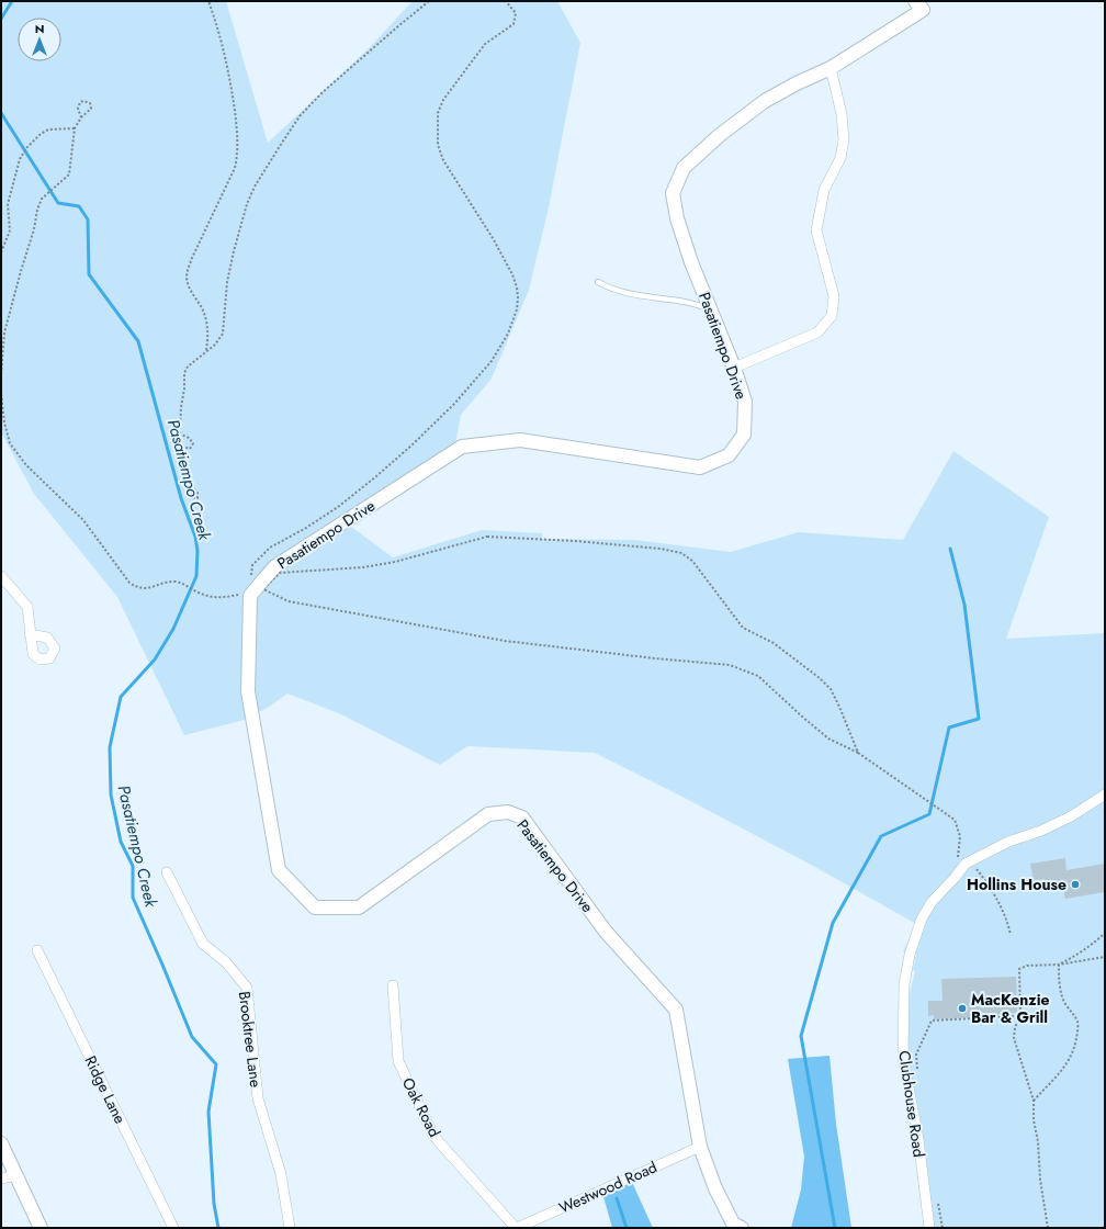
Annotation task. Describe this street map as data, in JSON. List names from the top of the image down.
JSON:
{
  "streets": {
    "street": [
      "Pasatiempo Drive",
      "Brooktree Lane",
      "Ridge Lane",
      "Clubhouse Road",
      "Oak Road",
      "Westwood Road"
    ]
  },
  "crossings": [
    ["Pasatiempo Drive", "Westwood Road"],
    ["Oak Road", "Westwood Road"]
  ],
  "water": ["Pasatiempo Creek"],
  "places": ["Hollins House", "MacKenzie Bar & Grill"],
  "north": "top"
}
